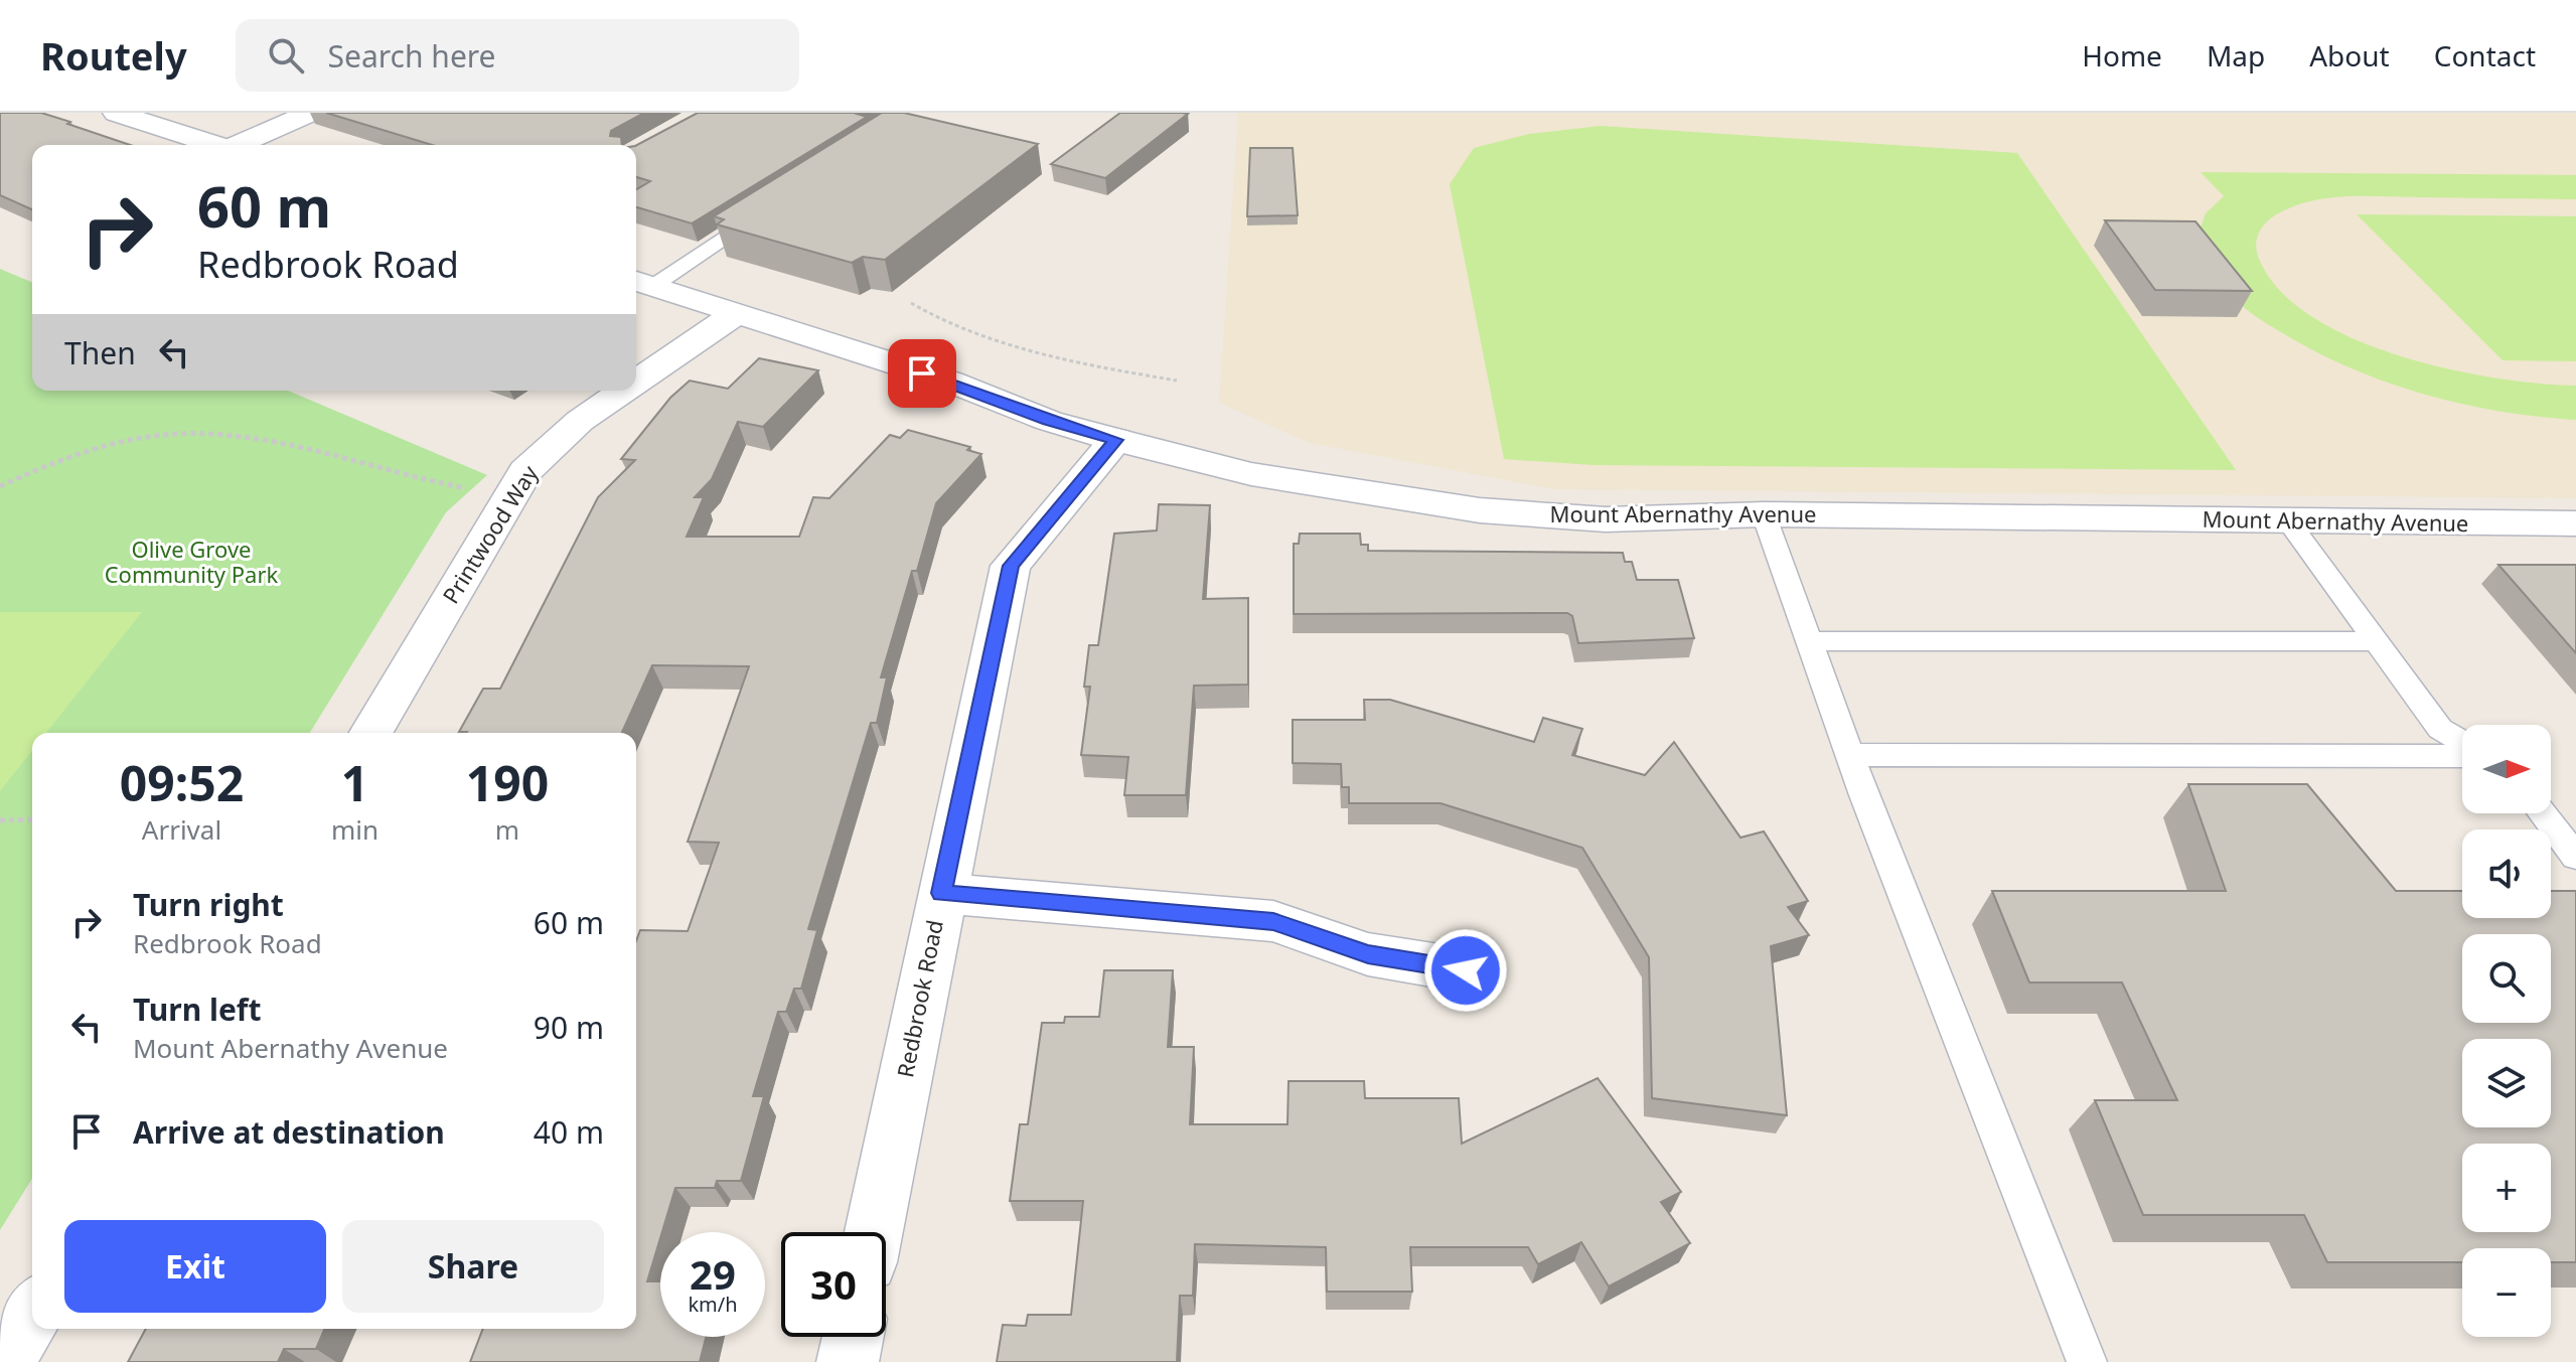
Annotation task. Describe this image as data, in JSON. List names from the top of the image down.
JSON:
{
  "streets": {
    "street": ["Mount Abernathy Avenue", "Printwood Way", "Redbrook Road"]
  },
  "crossings": [
    ["Mount Abernathy Avenue", "Printwood Way"],
    ["Mount Abernathy Avenue", "Redbrook Road"]
  ],
  "parks": ["Olive Grove Community Park"],
  "north": "right",
  "page": {
    "header": "Routely",
    "search": "Search here",
    "nav": [
      "Home",
      "Map",
      "About",
      "Contact"
    ],
    "turn": ["60 m", "Redbrook Road"],
    "then": "Then",
    "map_buttons": ["+", "−"],
    "eta": [
      "09:52",
      "Arrival",
      "1",
      "min",
      "190",
      "m"
    ],
    "list": [
      {
        "name": "Turn right",
        "note": "Redbrook Road",
        "value": "60 m"
      },
      {
        "name": "Turn left",
        "note": "Mount Abernathy Avenue",
        "value": "90 m"
      },
      {
        "name": "Arrive at destination",
        "value": "40 m"
      }
    ],
    "buttons": ["Exit", "Share"],
    "speed": "29 km/h",
    "limit": "30"
  }
}
